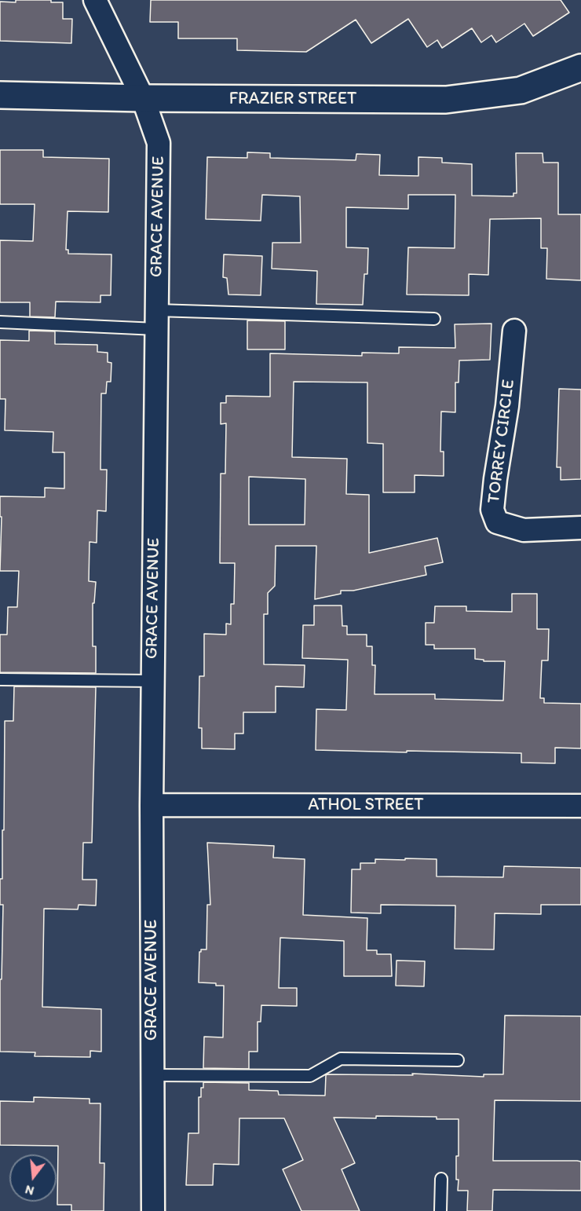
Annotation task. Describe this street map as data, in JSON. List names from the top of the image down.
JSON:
{
  "streets": {
    "street": [
      "FRAZIER STREET",
      "GRACE AVENUE",
      "TORREY CIRCLE",
      "ATHOL STREET"
    ]
  },
  "crossings": [
    ["FRAZIER STREET", "GRACE AVENUE"],
    ["GRACE AVENUE", "ATHOL STREET"]
  ],
  "north": "bottom"
}
